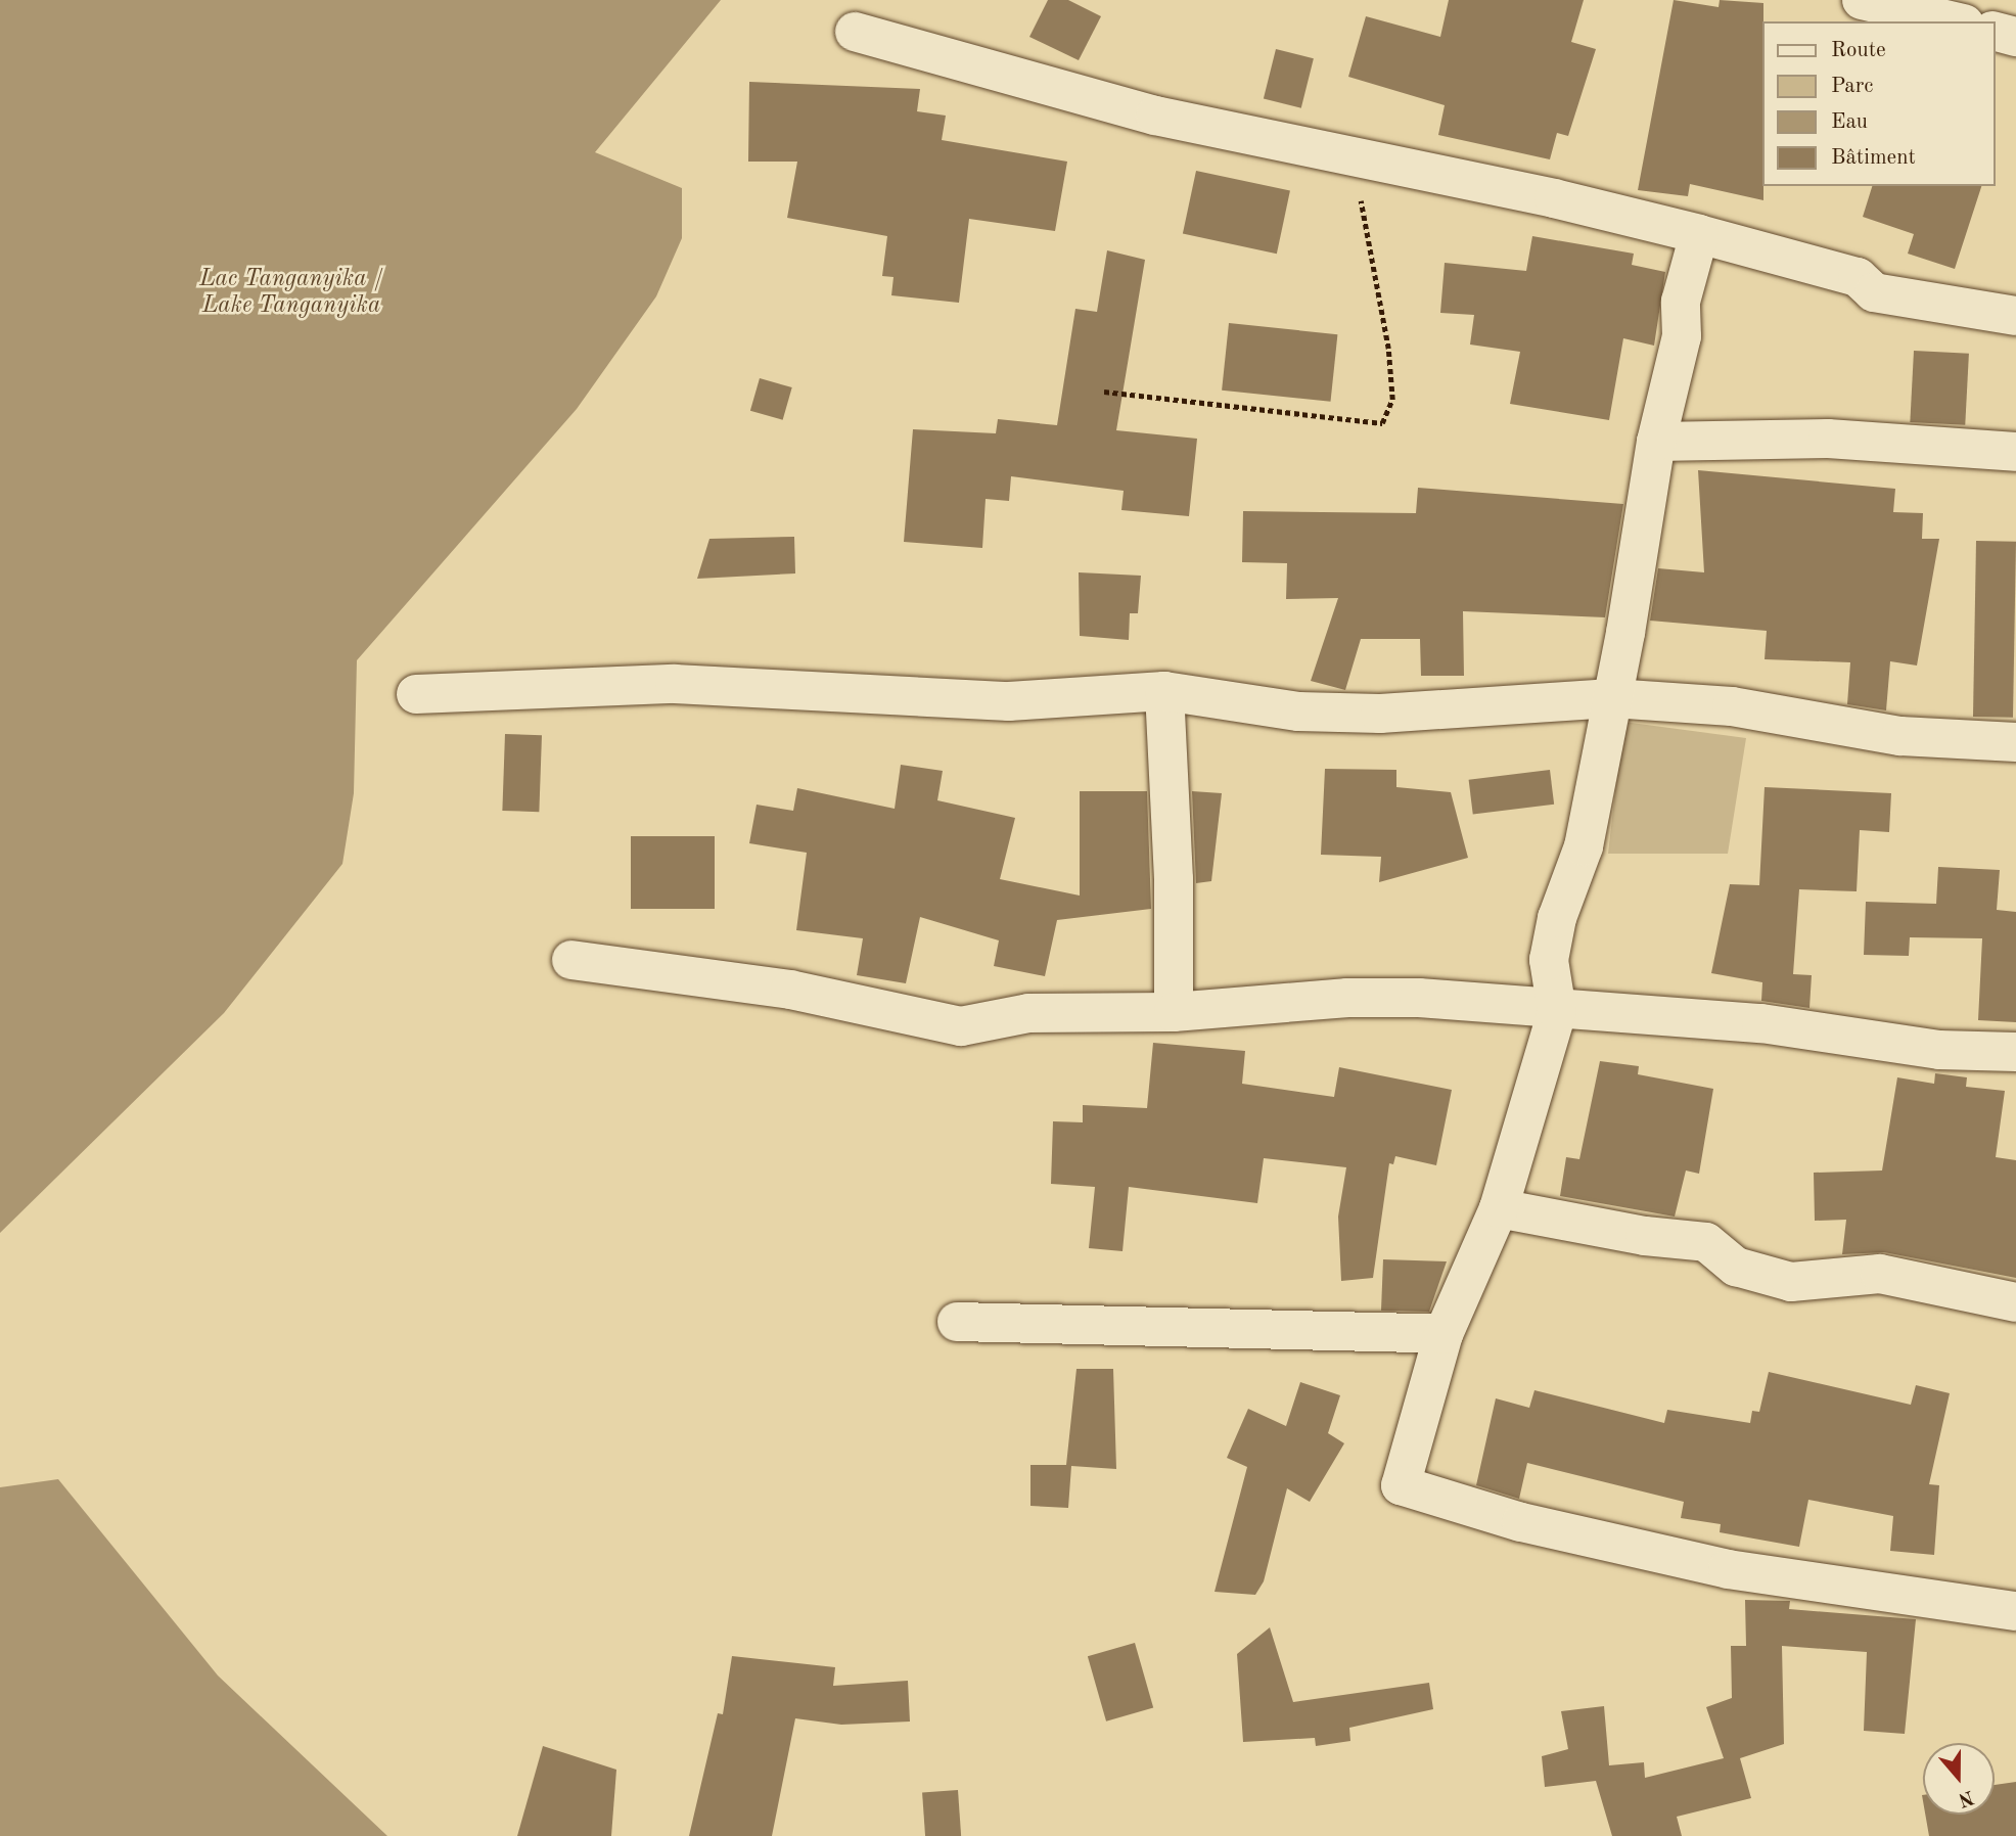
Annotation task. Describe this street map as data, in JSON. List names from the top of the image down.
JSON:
{
  "water": ["Lac Tanganyika / Lake Tanganyika"],
  "legend": [
    "Route",
    "Parc",
    "Eau",
    "Bâtiment"
  ],
  "north": "bottom"
}
